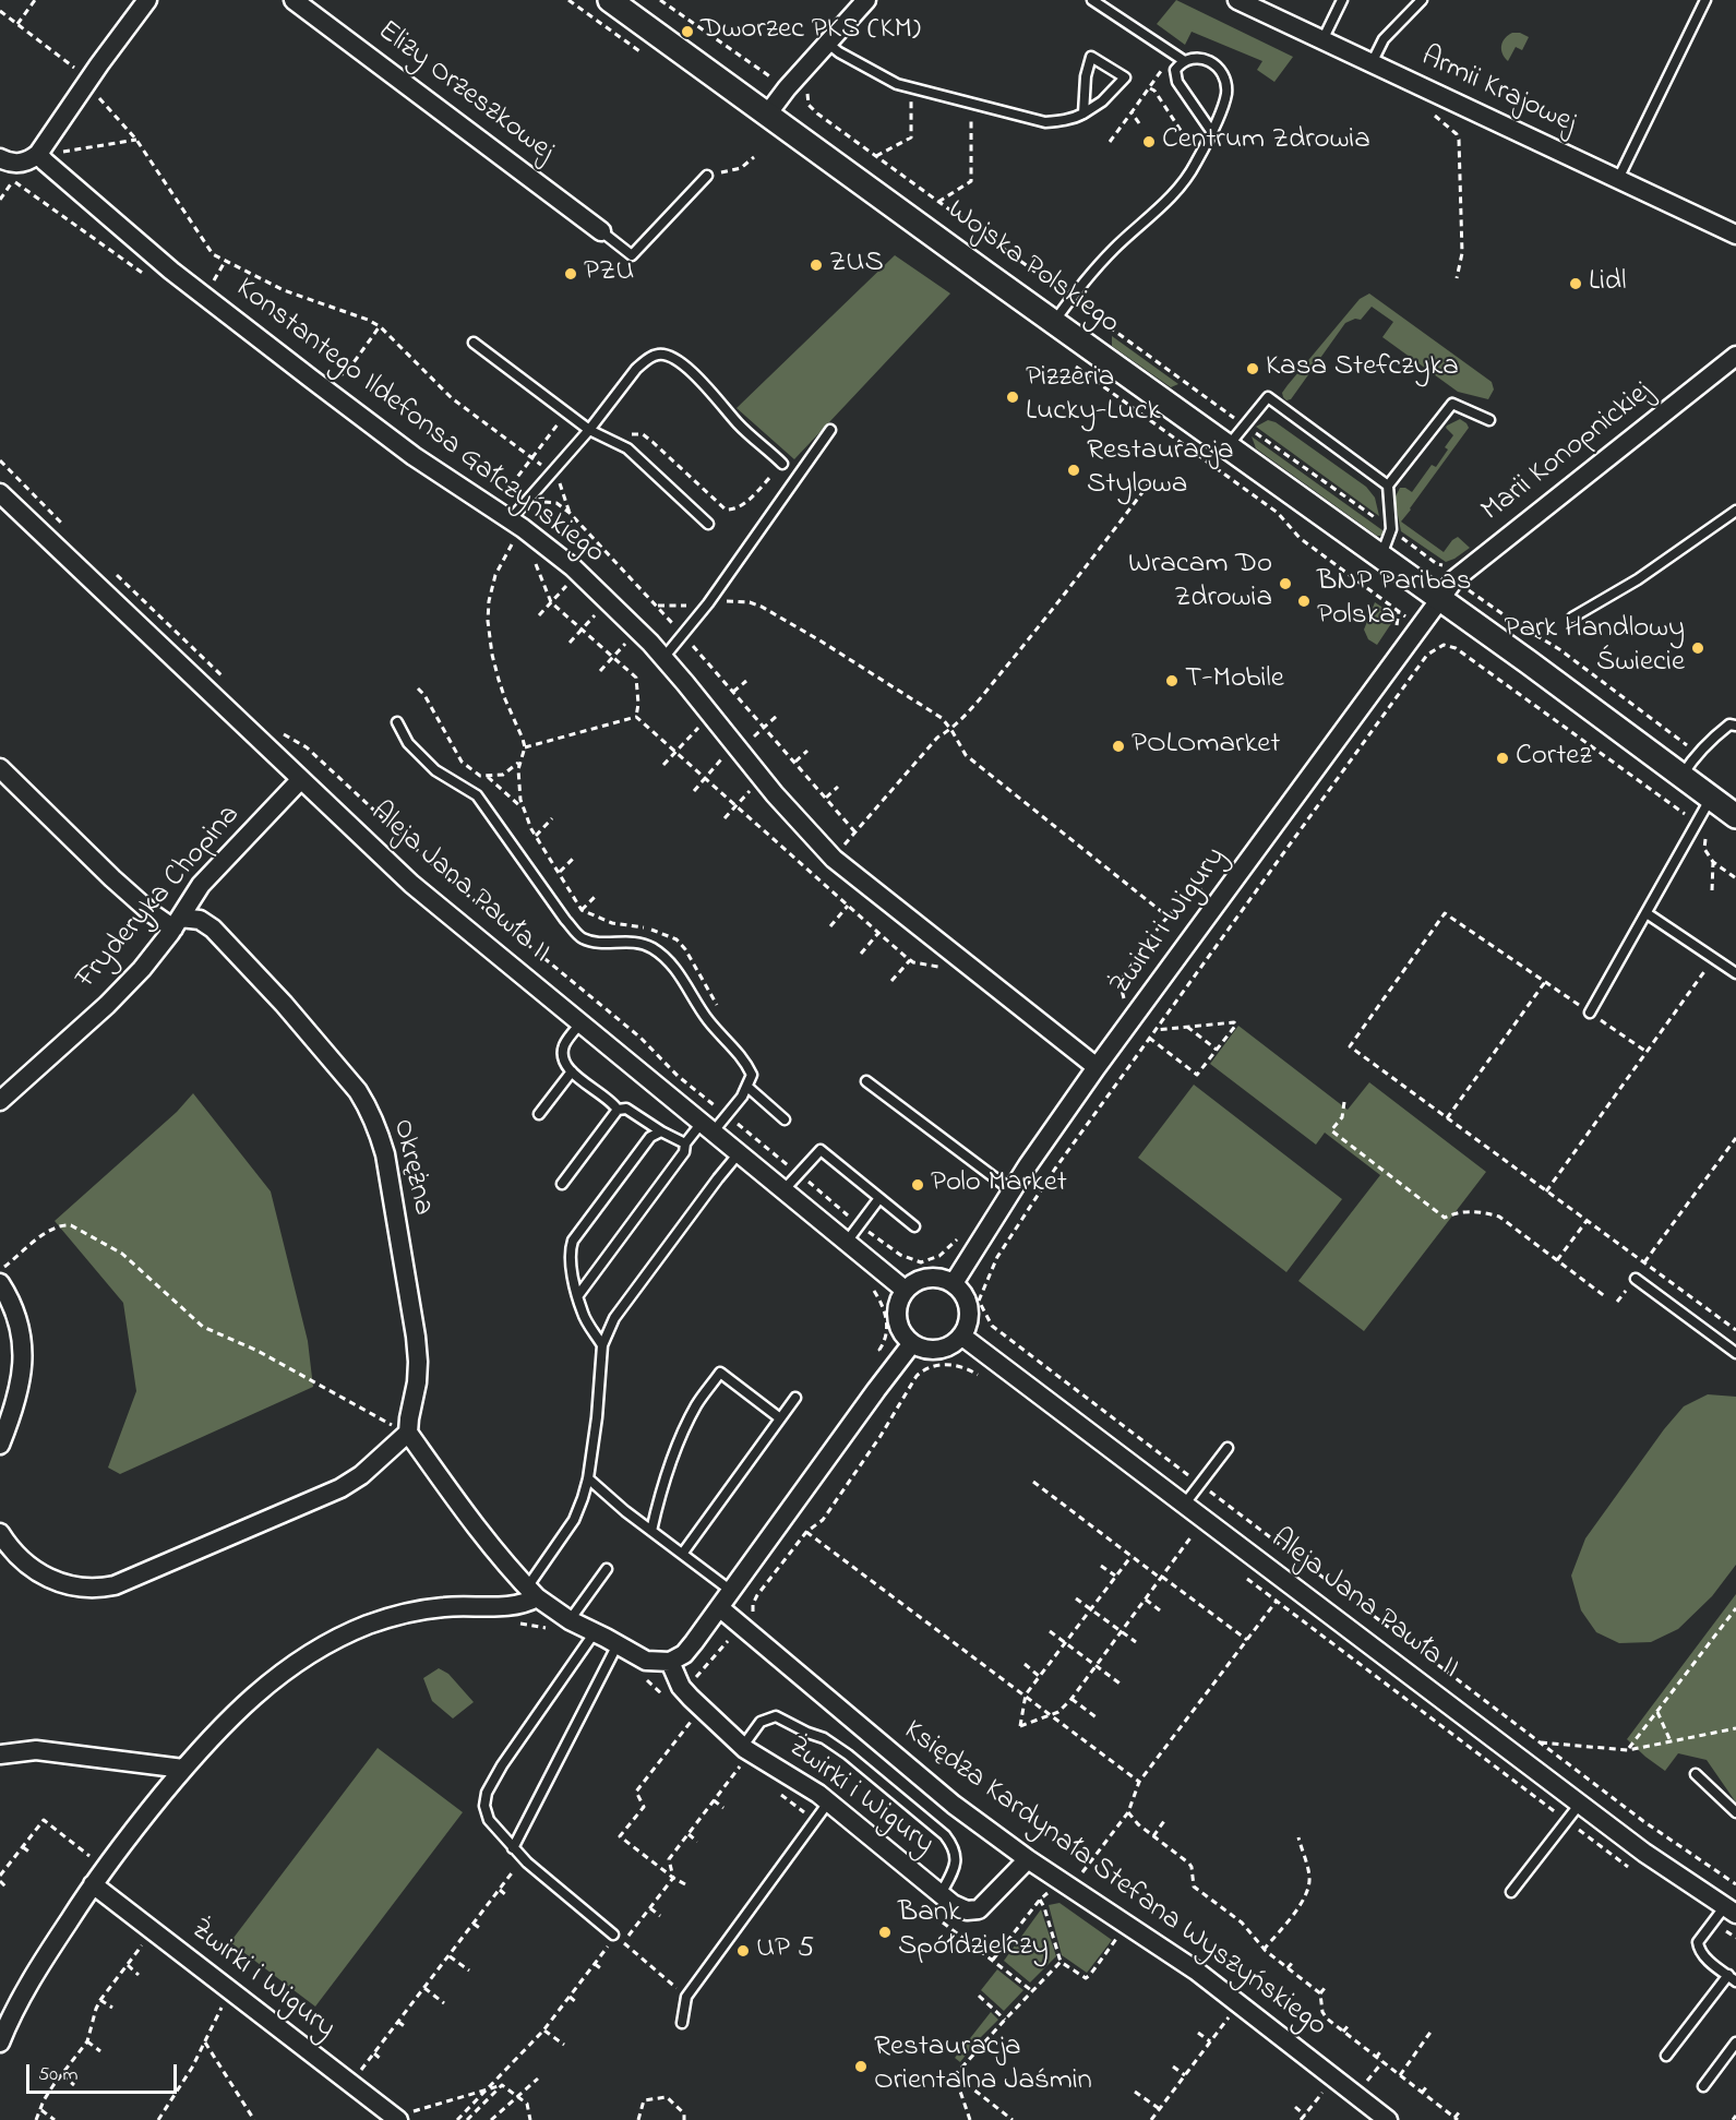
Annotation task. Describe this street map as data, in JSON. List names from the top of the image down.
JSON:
{
  "streets": {
    "street": [
      "Armii Krajowej",
      "Elizy Orzeszkowej",
      "Wojska Polskiego",
      "Konstantego Ildefonsa Gałczyńskiego",
      "Marii Konopnickiej",
      "Aleja Jana Pawła II",
      "Fryderyka Chopina",
      "Żwirki i Wigury",
      "Okrężna",
      "Księdza Kardynała Stefana Wyszyńskiego"
    ]
  },
  "crossings": [
    ["Wojska Polskiego", "Marii Konopnickiej"],
    ["Wojska Polskiego", "Żwirki i Wigury"],
    ["Konstantego Ildefonsa Gałczyńskiego", "Żwirki i Wigury"],
    ["Marii Konopnickiej", "Żwirki i Wigury"],
    ["Aleja Jana Pawła II", "Fryderyka Chopina"],
    ["Aleja Jana Pawła II", "Żwirki i Wigury"],
    ["Fryderyka Chopina", "Okrężna"],
    ["Żwirki i Wigury", "Księdza Kardynała Stefana Wyszyńskiego"]
  ],
  "places": [
    "Dworzec PKS (KM)",
    "Centrum Zdrowia",
    "ZUS",
    "PZU",
    "Lidl",
    "Kasa Stefczyka",
    "Pizzeria Lucky-Luck",
    "Restauracja Stylowa",
    "Wracam Do Zdrowia",
    "BNP Paribas Polska",
    "Park Handlowy Świecie",
    "T-Mobile",
    "POLOmarket",
    "Cortez",
    "Polo Market",
    "Bank Spółdzielczy",
    "UP 5",
    "Restauracja Orientalna Jaśmin"
  ],
  "scale_bar": "50 m"
}
